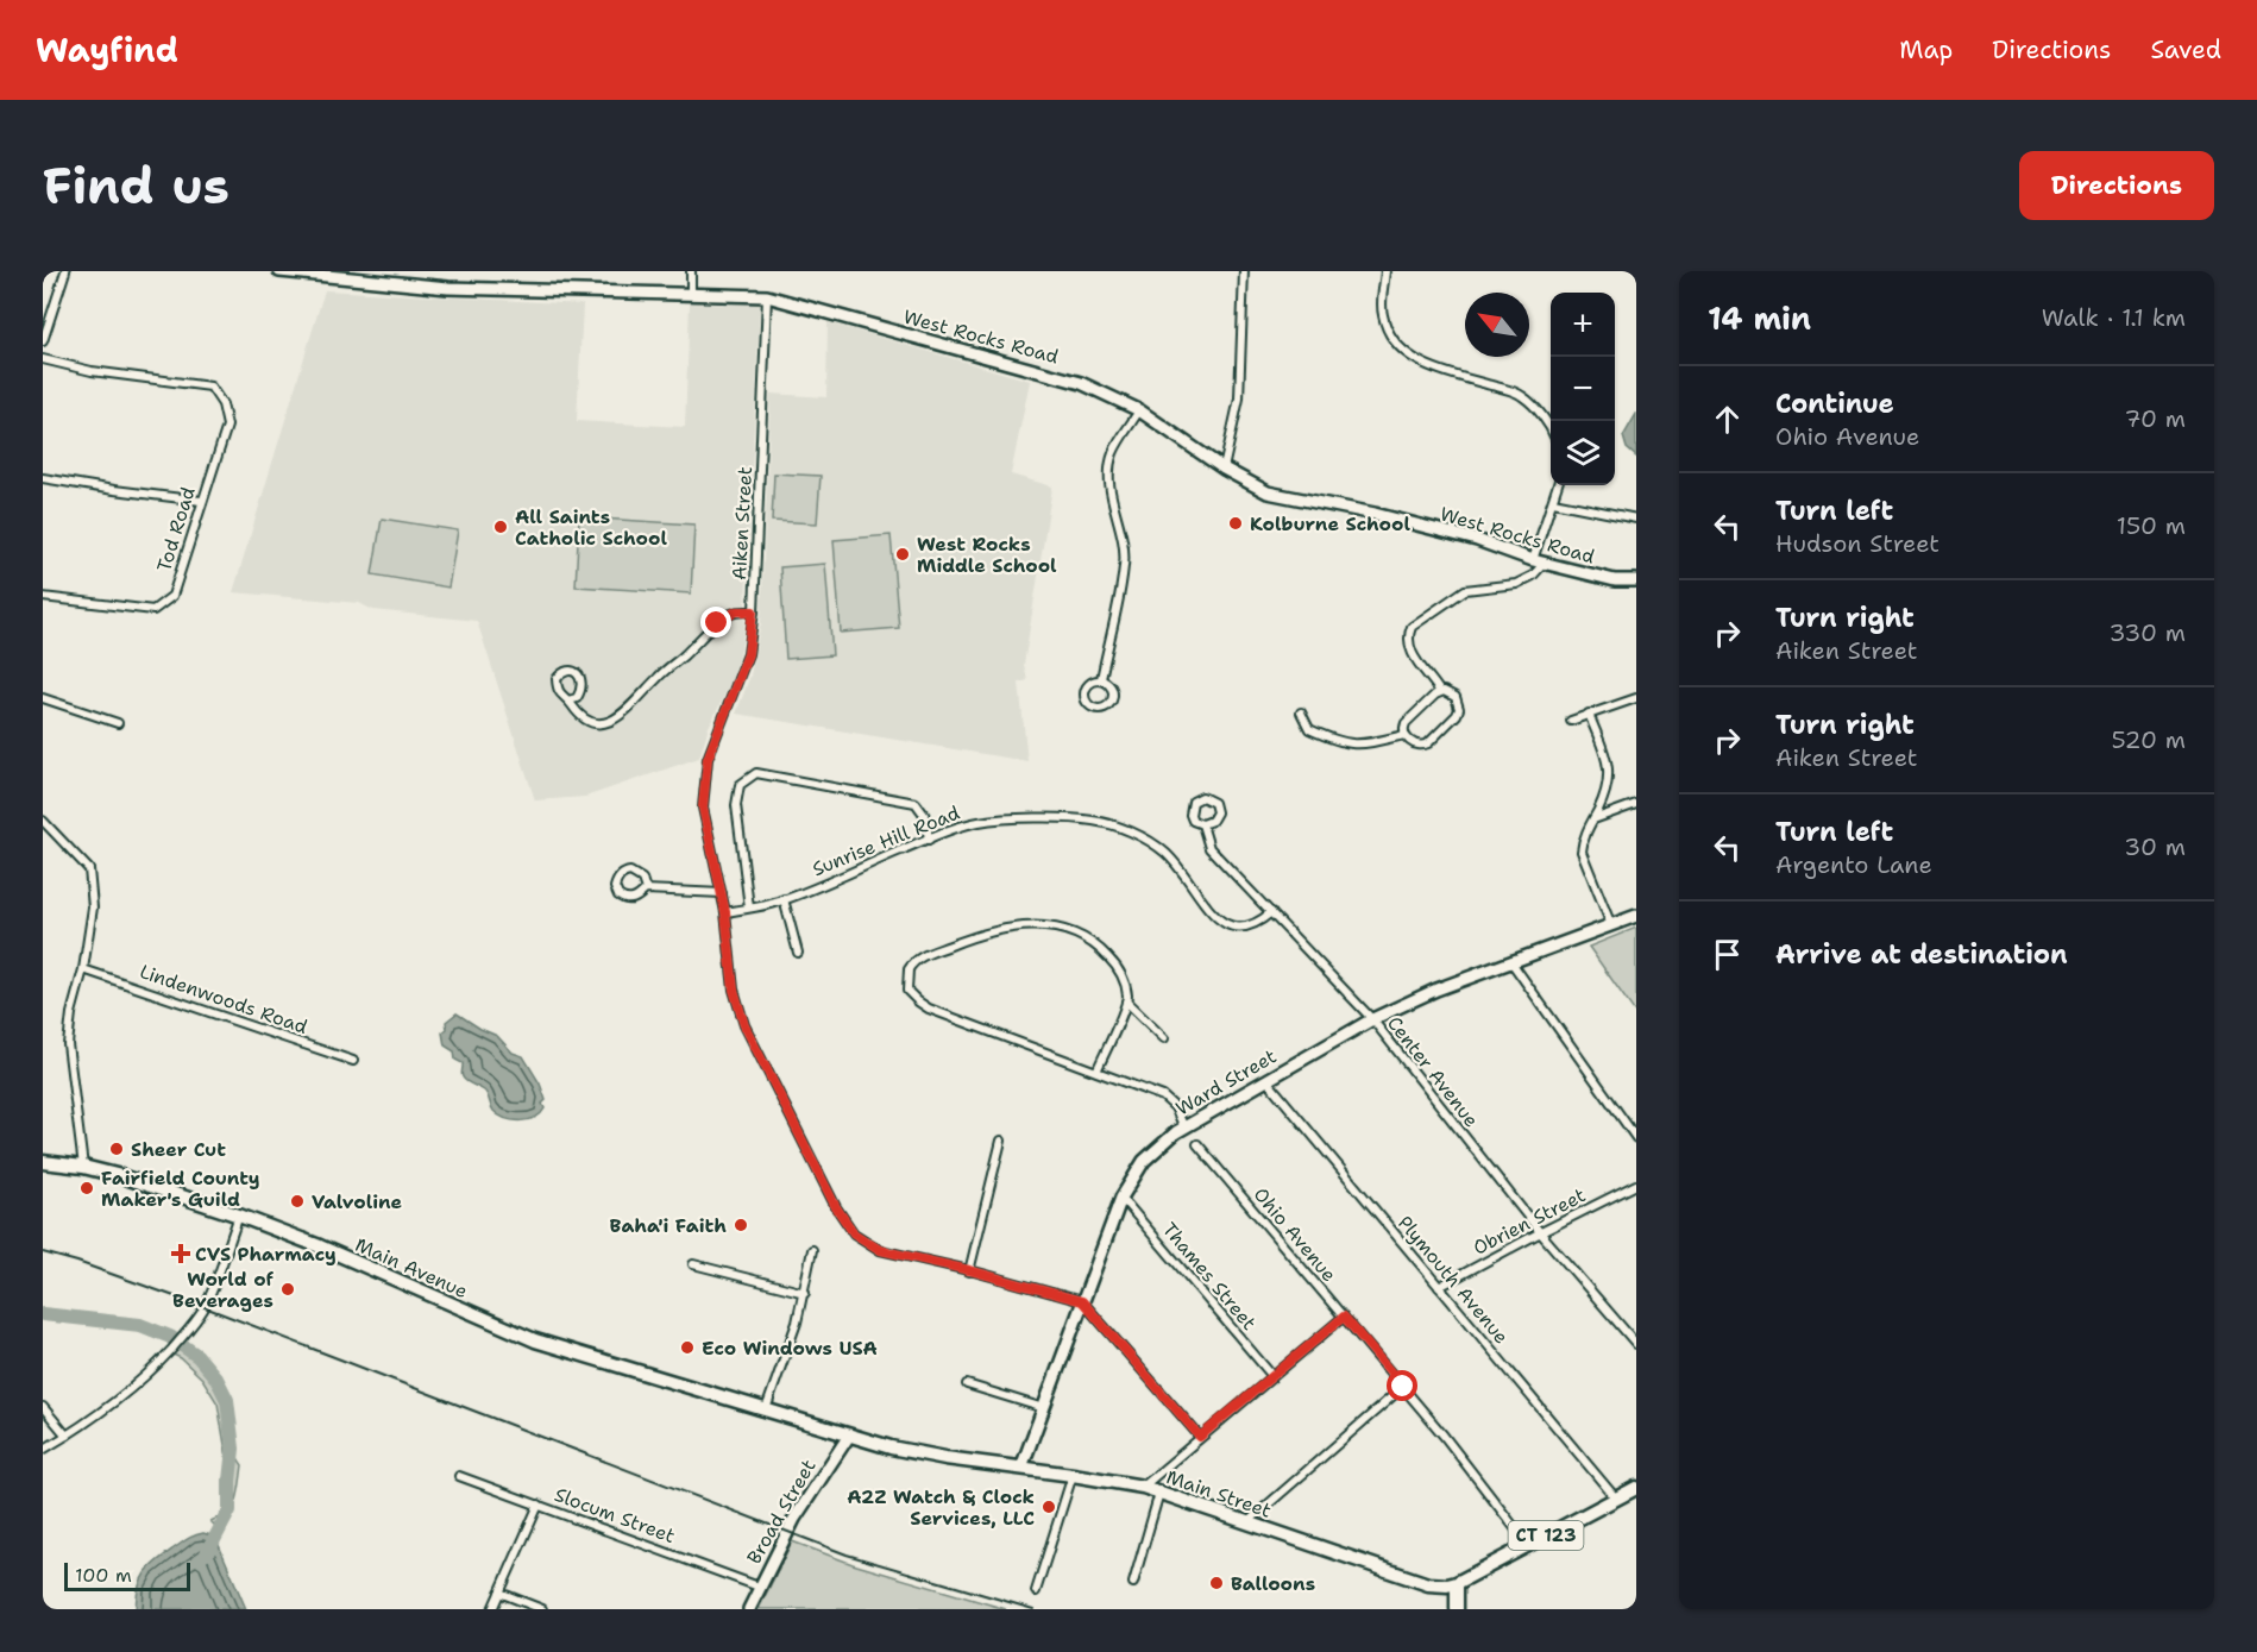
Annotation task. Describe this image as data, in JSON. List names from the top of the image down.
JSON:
{
  "streets": {
    "main road": [
      "West Rocks Road",
      "Ward Street",
      "Main Avenue",
      "Main Street",
      "Broad Street",
      "CT 123"
    ],
    "street": [
      "Aiken Street",
      "Tod Road",
      "Sunrise Hill Road",
      "Lindenwoods Road",
      "Center Avenue",
      "Obrien Street",
      "Ohio Avenue",
      "Thames Street",
      "Plymouth Avenue",
      "Slocum Street"
    ]
  },
  "crossings": [
    ["West Rocks Road", "Aiken Street"],
    ["Aiken Street", "Sunrise Hill Road"],
    ["Aiken Street", "Ward Street"],
    ["Sunrise Hill Road", "Center Avenue"],
    ["Center Avenue", "Ward Street"],
    ["Center Avenue", "Obrien Street"],
    ["Ward Street", "Thames Street"],
    ["Ward Street", "Plymouth Avenue"],
    ["Ward Street", "Main Street"],
    ["Obrien Street", "Plymouth Avenue"],
    ["Ohio Avenue", "CT 123"],
    ["Main Avenue", "Main Street"],
    ["Plymouth Avenue", "CT 123"],
    ["Main Street", "Broad Street"],
    ["Main Street", "CT 123"],
    ["Broad Street", "Slocum Street"]
  ],
  "places": {
    "other": [
      "Kolburne School",
      "All Saints Catholic School",
      "West Rocks Middle School",
      "Sheer Cut",
      "Fairfield County Maker's Guild",
      "Valvoline",
      "Baha'i Faith",
      "World of Beverages",
      "Eco Windows USA",
      "A2Z Watch & Clock Services, LLC",
      "Balloons"
    ],
    "health": ["CVS Pharmacy"]
  },
  "scale_bar": "100 m",
  "north": "top left",
  "page": {
    "header": "Wayfind",
    "nav": ["Map", "Directions", "Saved"],
    "buttons": "Directions",
    "title": "Find us",
    "heading": ["14 min", "Walk · 1.1 km"],
    "map_buttons": ["+", "−"],
    "list": [
      ["Continue", "Ohio Avenue", "70 m"],
      ["Turn left", "Hudson Street", "150 m"],
      ["Turn right", "Aiken Street", "330 m"],
      ["Turn right", "Aiken Street", "520 m"],
      ["Turn left", "Argento Lane", "30 m"],
      "Arrive at destination"
    ],
    "scale": "100 m"
  }
}
